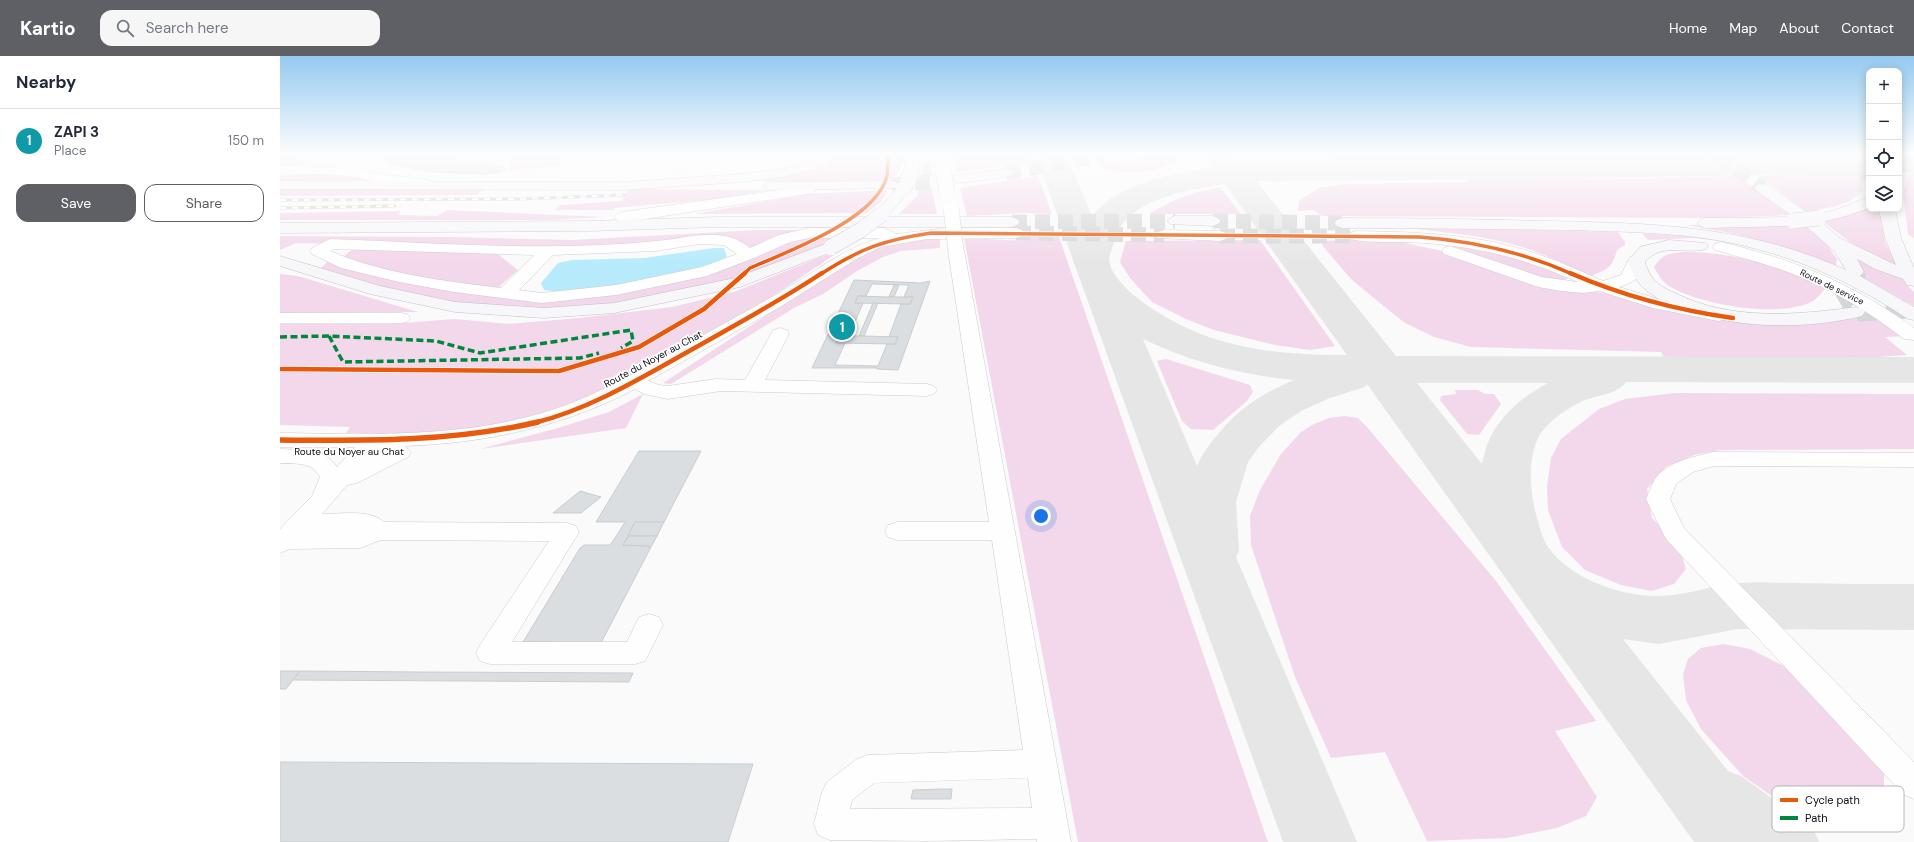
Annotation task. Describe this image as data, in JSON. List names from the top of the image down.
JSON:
{
  "streets": {
    "street": ["Route de service", "Route du Noyer au Chat"]
  },
  "legend": ["Cycle path", "Path"],
  "page": {
    "header": "Kartio",
    "search": "Search here",
    "nav": [
      "Home",
      "Map",
      "About",
      "Contact"
    ],
    "heading": "Nearby",
    "map_buttons": ["+", "−"],
    "list": [
      {
        "mark": "1",
        "name": "ZAPI 3",
        "note": "Place",
        "value": "150 m"
      }
    ],
    "buttons": ["Save", "Share"],
    "pins": "1"
  }
}
